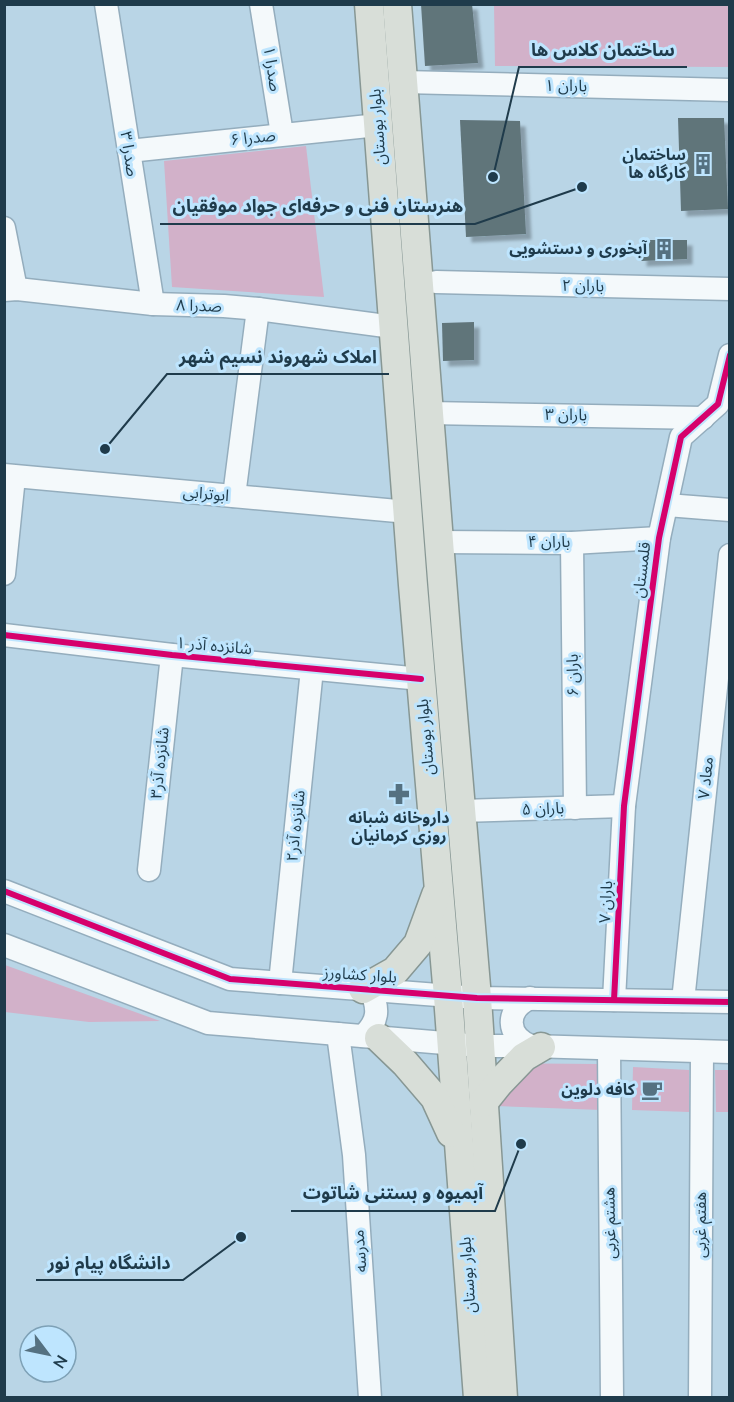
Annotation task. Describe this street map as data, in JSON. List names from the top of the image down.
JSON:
{
  "streets": {
    "main road": ["بلوار بوستان"],
    "street": [
      "صدرا ۱",
      "باران ۱",
      "صدرا ۶",
      "صدرا ۳",
      "باران ۲",
      "صدرا ۸",
      "باران ۳",
      "ابوترابی",
      "باران ۴",
      "قلمستان",
      "شانزده آذر ۱",
      "باران ۶",
      "شانزده آذر۳",
      "معاد ۷",
      "باران ۵",
      "شانزده آذر۲",
      "باران ۷",
      "بلوار کشاورز",
      "هشتم غربی",
      "هفتم غربی",
      "مدرسه"
    ]
  },
  "crossings": [
    ["صدرا ۱", "صدرا ۶"],
    ["باران ۱", "بلوار بوستان"],
    ["بلوار بوستان", "صدرا ۶"],
    ["بلوار بوستان", "صدرا ۸"],
    ["بلوار بوستان", "باران ۳"],
    ["بلوار بوستان", "ابوترابی"],
    ["بلوار بوستان", "باران ۴"],
    ["بلوار بوستان", "شانزده آذر ۱"],
    ["بلوار بوستان", "باران ۵"],
    ["بلوار بوستان", "بلوار کشاورز"],
    ["صدرا ۶", "صدرا ۳"],
    ["صدرا ۳", "صدرا ۸"],
    ["باران ۳", "قلمستان"],
    ["باران ۴", "قلمستان"],
    ["باران ۴", "باران ۶"],
    ["قلمستان", "باران ۵"],
    ["قلمستان", "باران ۷"],
    ["شانزده آذر ۱", "شانزده آذر۳"],
    ["شانزده آذر ۱", "شانزده آذر۲"],
    ["باران ۶", "باران ۵"],
    ["معاد ۷", "بلوار کشاورز"],
    ["باران ۵", "باران ۷"],
    ["شانزده آذر۲", "بلوار کشاورز"],
    ["باران ۷", "بلوار کشاورز"]
  ],
  "places": {
    "building": ["ساختمان کارگاه ها", "آبخوری و دستشویی"],
    "other": [
      "ساختمان کلاس ها",
      "هنرستان فنی و حرفه‌ای جواد موفقیان",
      "املاک شهروند نسیم شهر",
      "آبمیوه و بستنی شاتوت",
      "دانشگاه پیام نور"
    ],
    "pharmacy": ["داروخانه شبانه روزی کرمانیان"],
    "cafe": ["کافه دلوین"]
  },
  "north": "bottom right"
}
